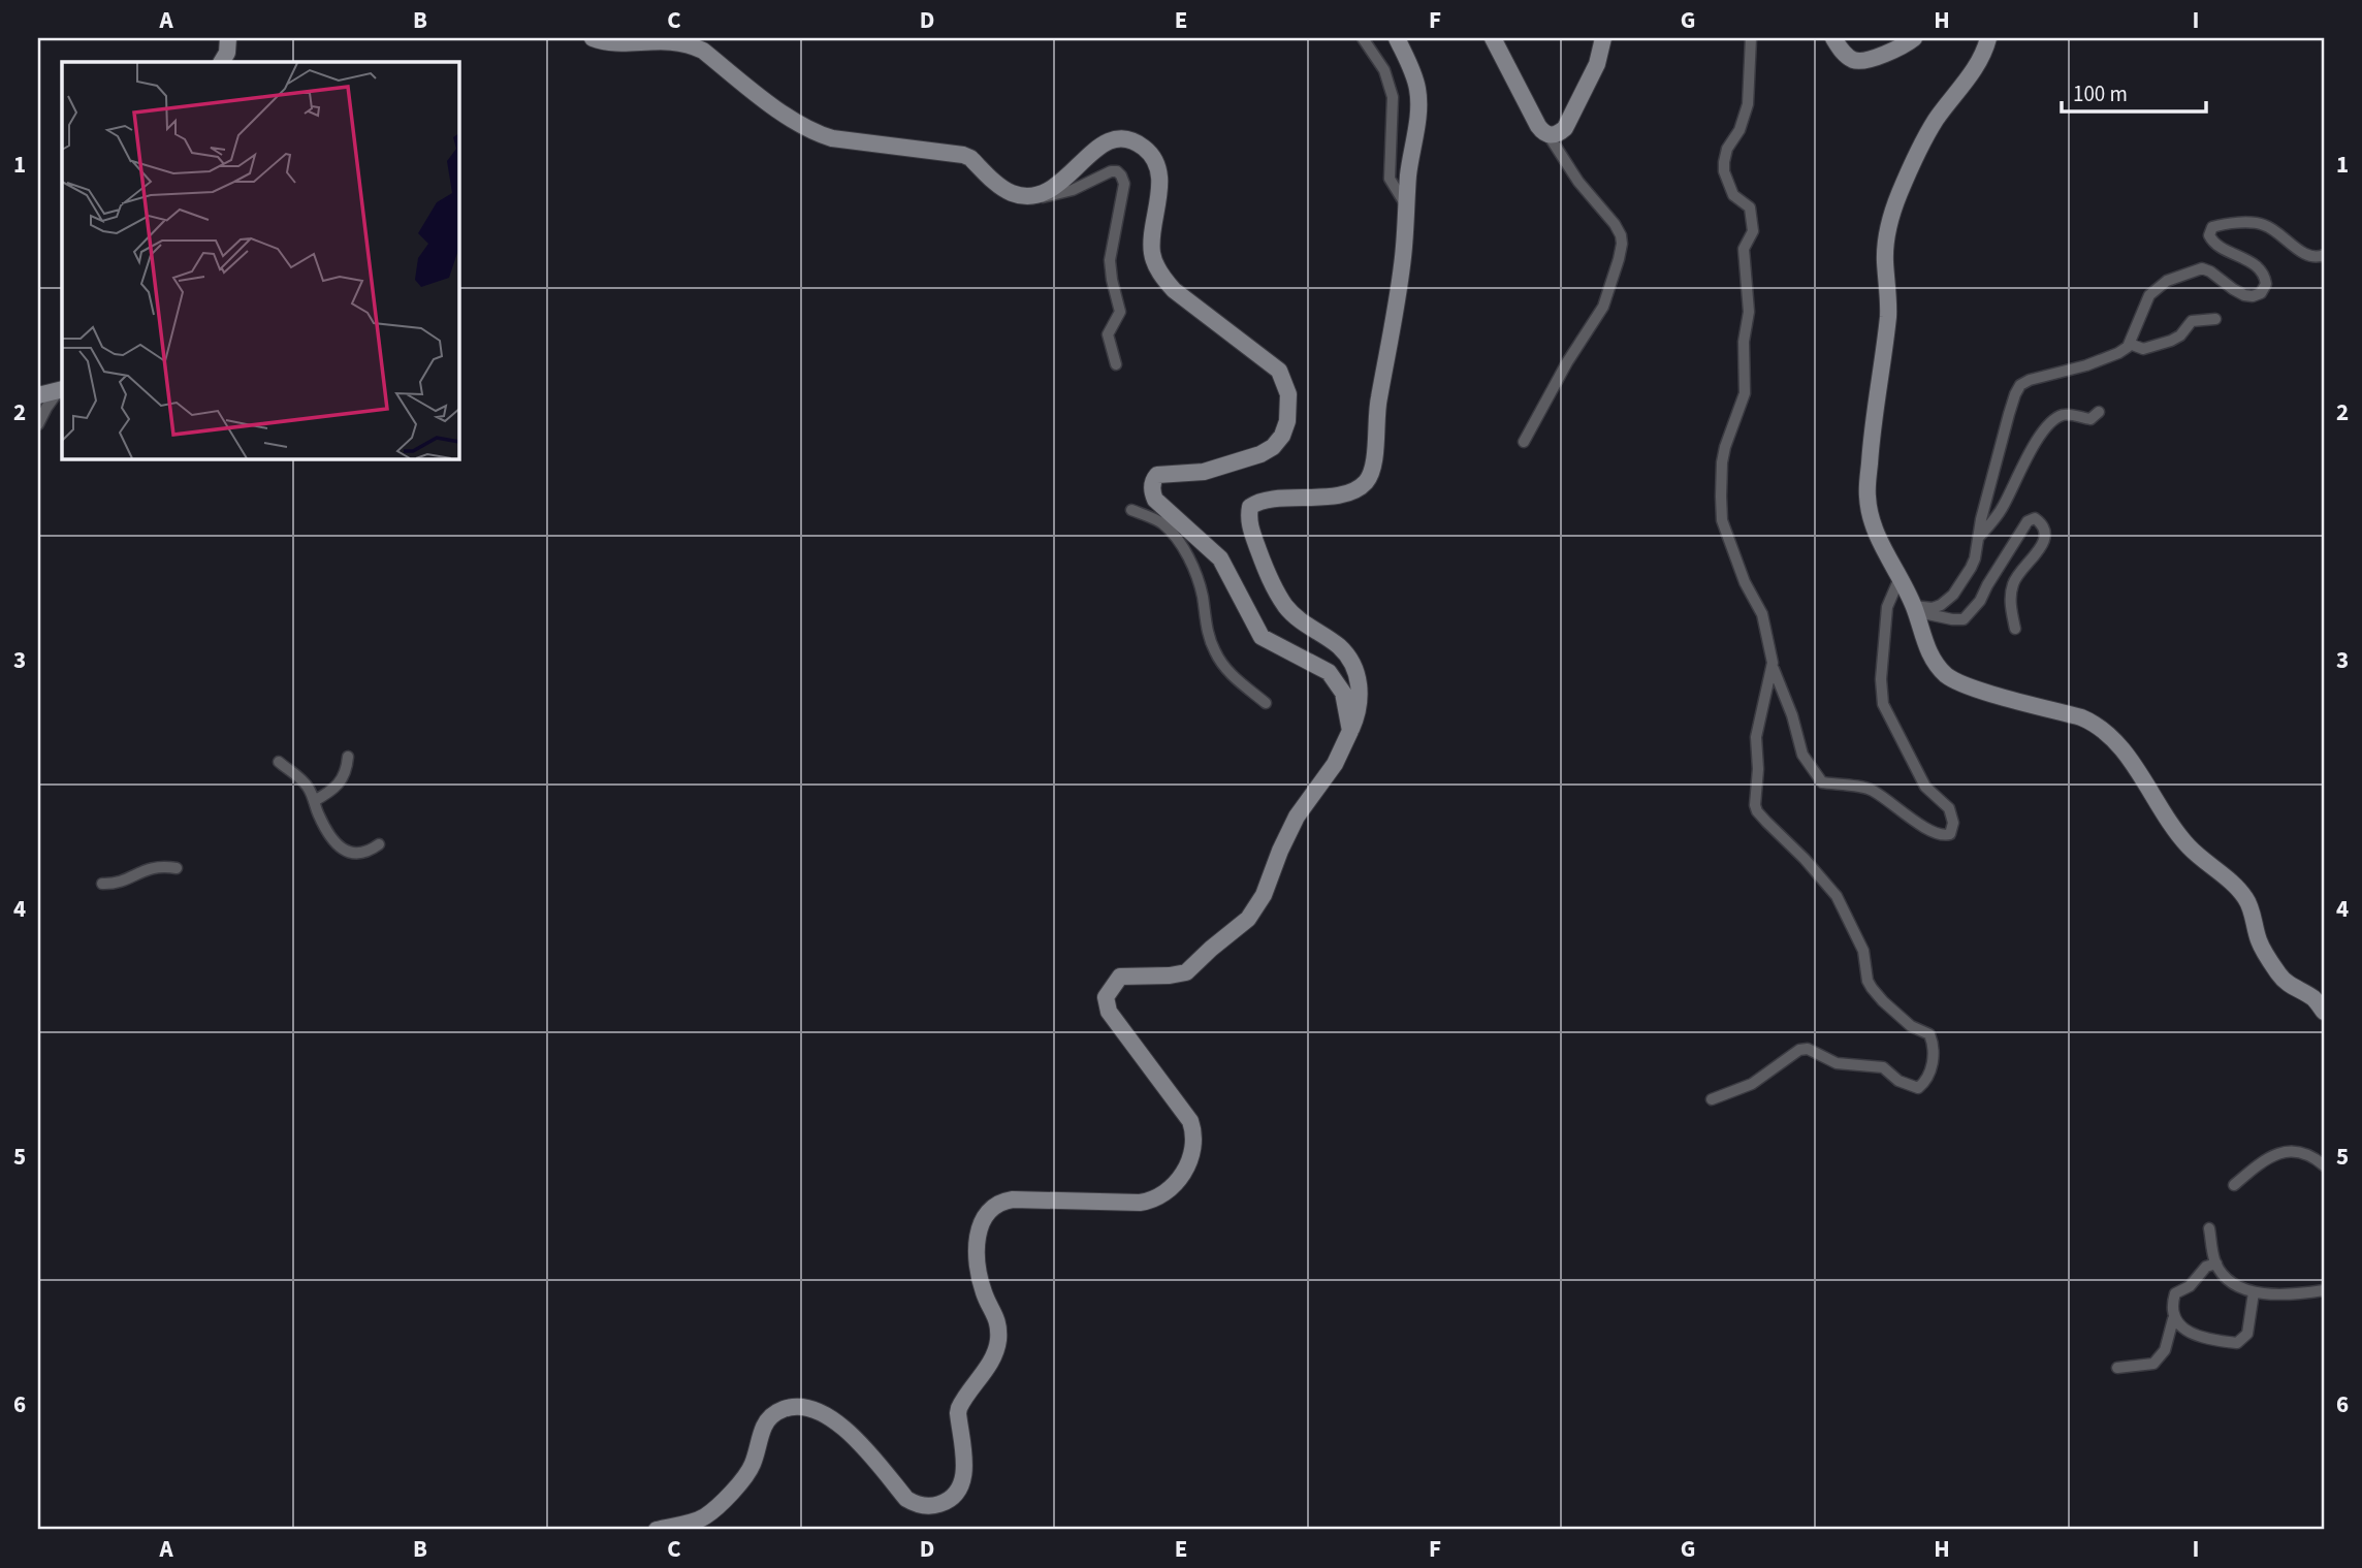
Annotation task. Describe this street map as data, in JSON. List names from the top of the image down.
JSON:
{
  "scale_bar": "100 m",
  "grid": {
    "columns": [
      "A",
      "B",
      "C",
      "D",
      "E",
      "F",
      "G",
      "H",
      "I"
    ],
    "rows": [
      "1",
      "2",
      "3",
      "4",
      "5",
      "6"
    ]
  }
}
